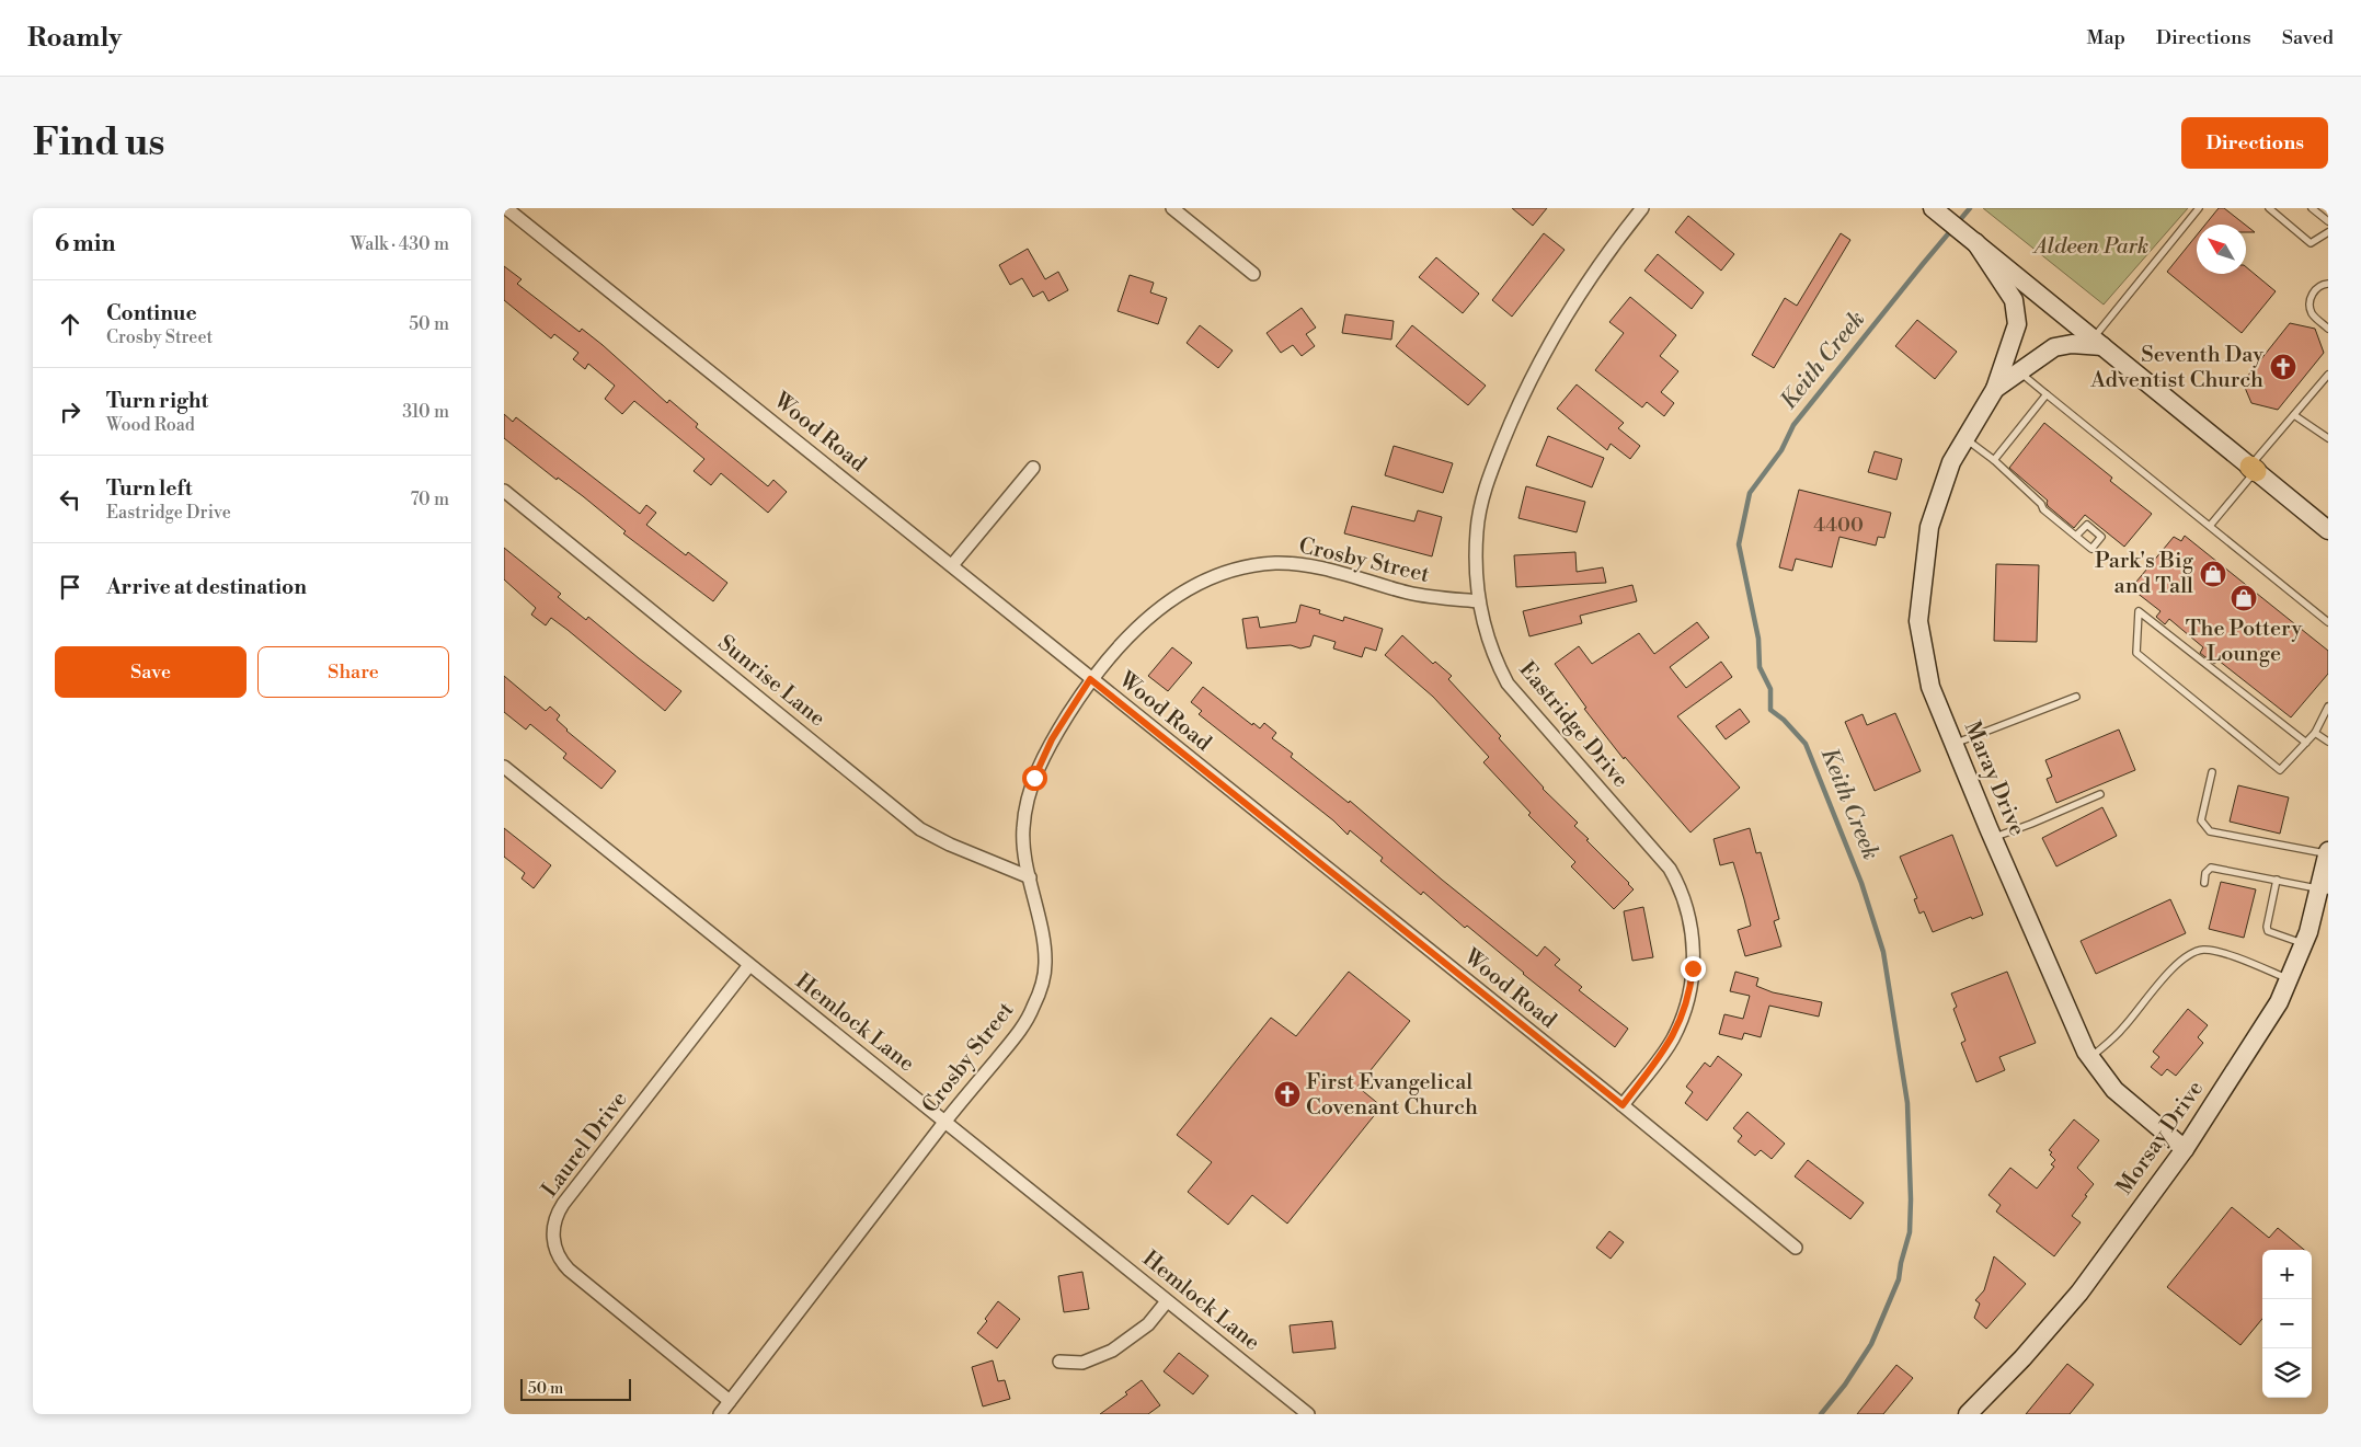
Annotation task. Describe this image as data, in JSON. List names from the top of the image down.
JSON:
{
  "streets": {
    "street": [
      "Wood Road",
      "Crosby Street",
      "Sunrise Lane",
      "Eastridge Drive",
      "Maray Drive",
      "Hemlock Lane",
      "Morsay Drive",
      "Laurel Drive"
    ]
  },
  "crossings": [
    ["Wood Road", "Crosby Street"],
    ["Wood Road", "Eastridge Drive"],
    ["Crosby Street", "Sunrise Lane"],
    ["Crosby Street", "Eastridge Drive"],
    ["Crosby Street", "Hemlock Lane"],
    ["Crosby Street", "Laurel Drive"],
    ["Maray Drive", "Morsay Drive"],
    ["Hemlock Lane", "Laurel Drive"]
  ],
  "water": ["Keith Creek"],
  "parks": ["Aldeen Park"],
  "places": {
    "church": ["Seventh Day Adventist Church", "First Evangelical Covenant Church"],
    "shop": ["Park's Big and Tall", "The Pottery Lounge"]
  },
  "house_numbers": ["4400"],
  "scale_bar": "50 m",
  "north": "top left",
  "page": {
    "header": "Roamly",
    "nav": ["Map", "Directions", "Saved"],
    "buttons": [
      "Directions",
      ["Save", "Share"]
    ],
    "title": "Find us",
    "heading": ["6 min", "Walk · 430 m"],
    "list": [
      ["Continue", "Crosby Street", "50 m"],
      ["Turn right", "Wood Road", "310 m"],
      ["Turn left", "Eastridge Drive", "70 m"],
      "Arrive at destination"
    ],
    "map_buttons": ["+", "−"],
    "scale": "50 m"
  }
}
